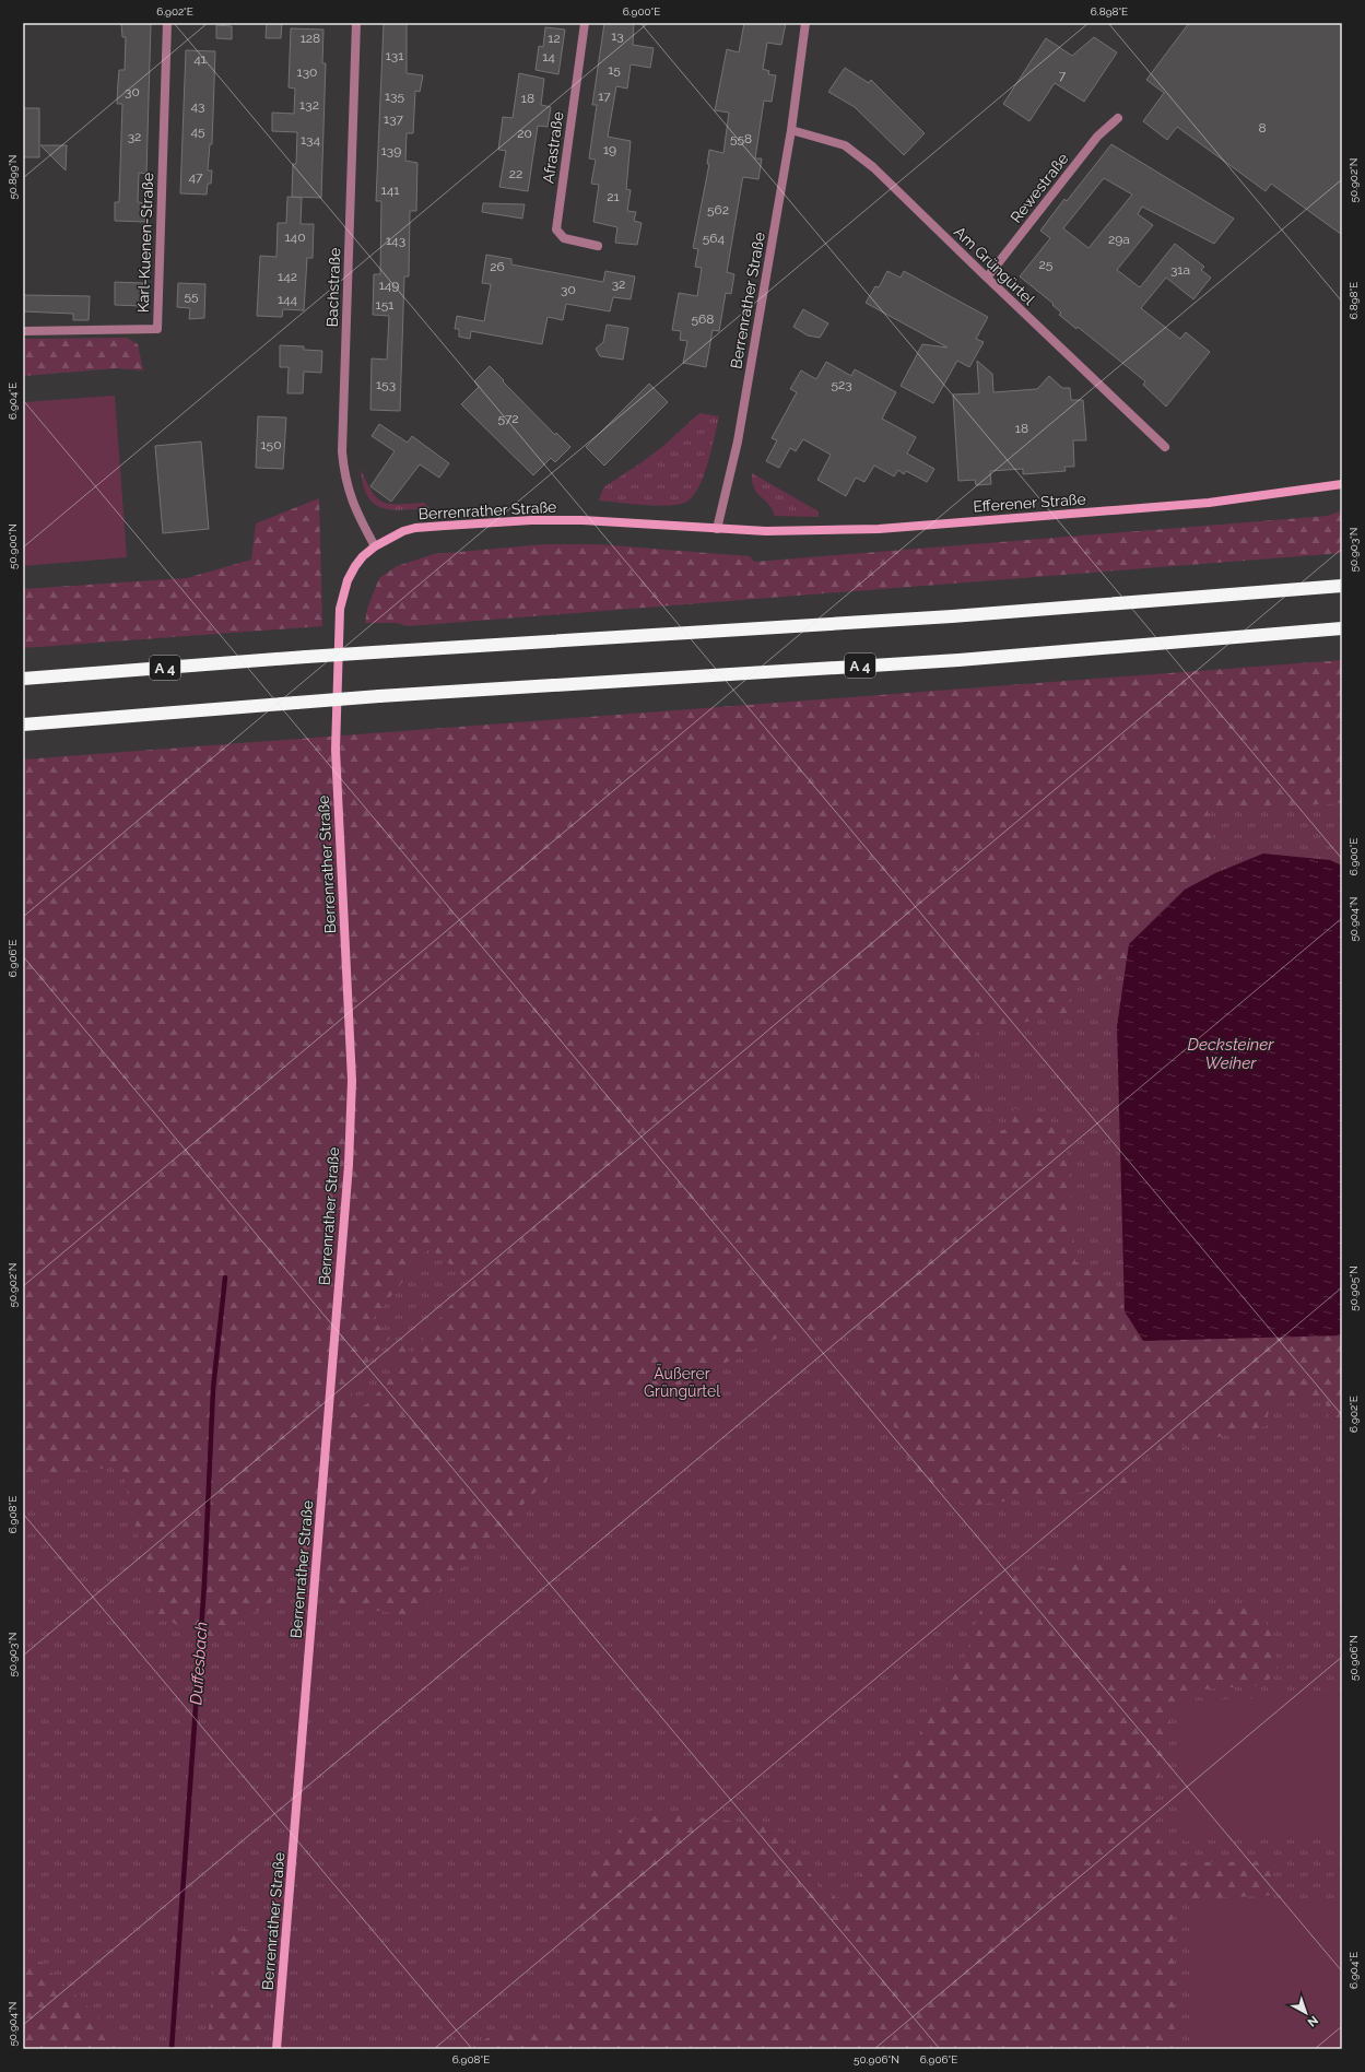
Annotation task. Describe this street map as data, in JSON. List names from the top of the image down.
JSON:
{
  "streets": {
    "highway": ["A 4"],
    "street": [
      "Afrastraße",
      "Rewestraße",
      "Karl-Kuenen-Straße",
      "Am Grüngürtel",
      "Bachstraße",
      "Berrenrather Straße",
      "Efferener Straße"
    ]
  },
  "crossings": [
    ["Rewestraße", "Am Grüngürtel"],
    ["Am Grüngürtel", "Berrenrather Straße"],
    ["Bachstraße", "Berrenrather Straße"],
    ["Berrenrather Straße", "Efferener Straße"]
  ],
  "water": ["Decksteiner Weiher", "Duffesbach"],
  "parks": ["Äußerer Grüngürtel"],
  "house_numbers": [
    "13",
    "128",
    "12",
    "131",
    "14",
    "41",
    "15",
    "130",
    "7",
    "30",
    "135",
    "17",
    "18",
    "132",
    "43",
    "137",
    "8",
    "45",
    "20",
    "32",
    "558",
    "134",
    "19",
    "139",
    "22",
    "47",
    "141",
    "21",
    "562",
    "140",
    "564",
    "29a",
    "143",
    "25",
    "26",
    "31a",
    "142",
    "32",
    "149",
    "30",
    "55",
    "144",
    "151",
    "568",
    "153",
    "523",
    "572",
    "18",
    "150"
  ],
  "north": "bottom right",
  "coordinates": [
    "6.902°E",
    "6.900°E",
    "6.898°E",
    "50.899°N",
    "50.902°N",
    "6.904°E",
    "50.900°N",
    "50.903°N",
    "50.904°N",
    "6.906°E",
    "50.905°N",
    "6.908°E",
    "50.906°N"
  ]
}
